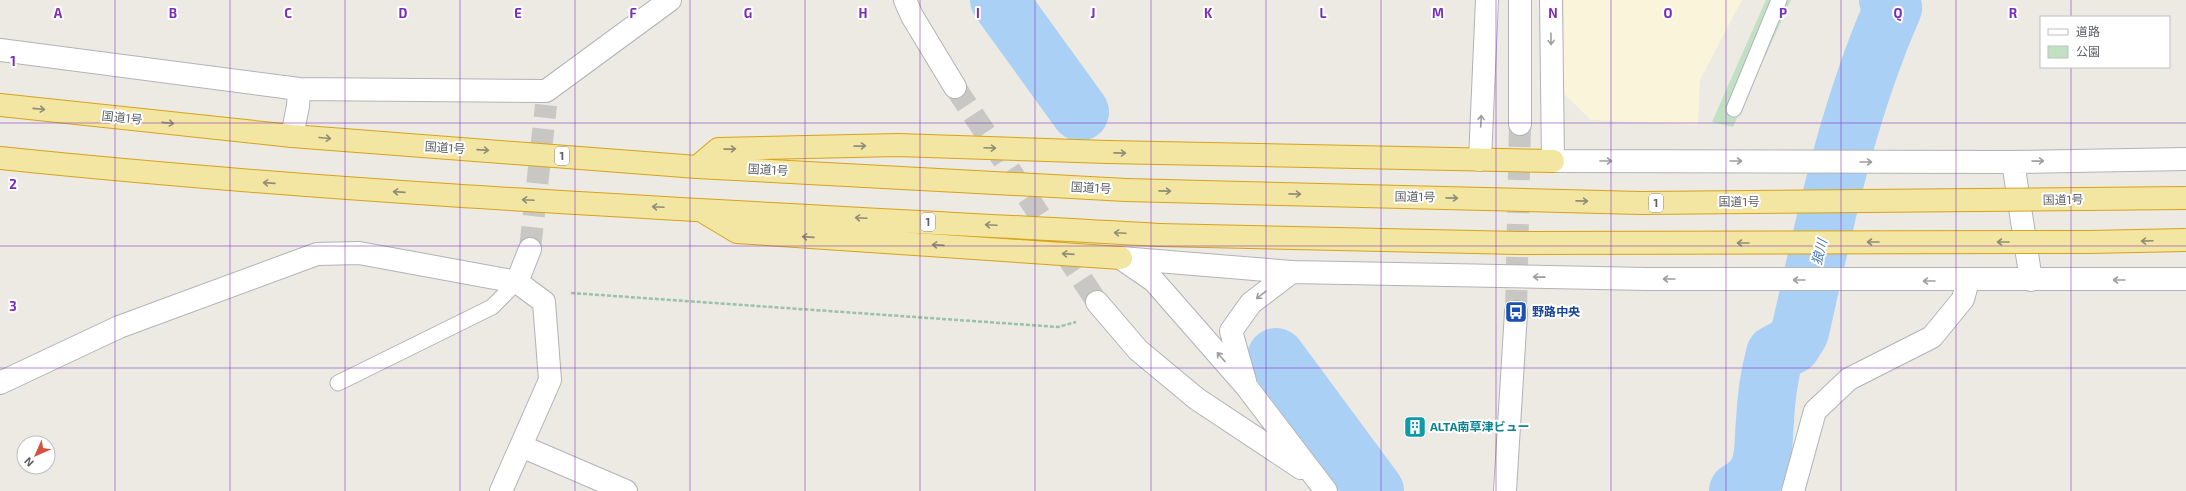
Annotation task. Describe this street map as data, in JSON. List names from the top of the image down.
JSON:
{
  "streets": {
    "highway": ["国道1号", "1"]
  },
  "water": ["狼川"],
  "places": {
    "bus stop": ["野路中央"],
    "building": ["ALTA南草津ビュー"]
  },
  "legend": ["道路", "公園"],
  "north": "bottom left",
  "grid": {
    "columns": [
      "A",
      "B",
      "C",
      "D",
      "E",
      "F",
      "G",
      "H",
      "I",
      "J",
      "K",
      "L",
      "M",
      "N",
      "O",
      "P",
      "Q",
      "R"
    ],
    "rows": ["1", "2", "3"]
  }
}
